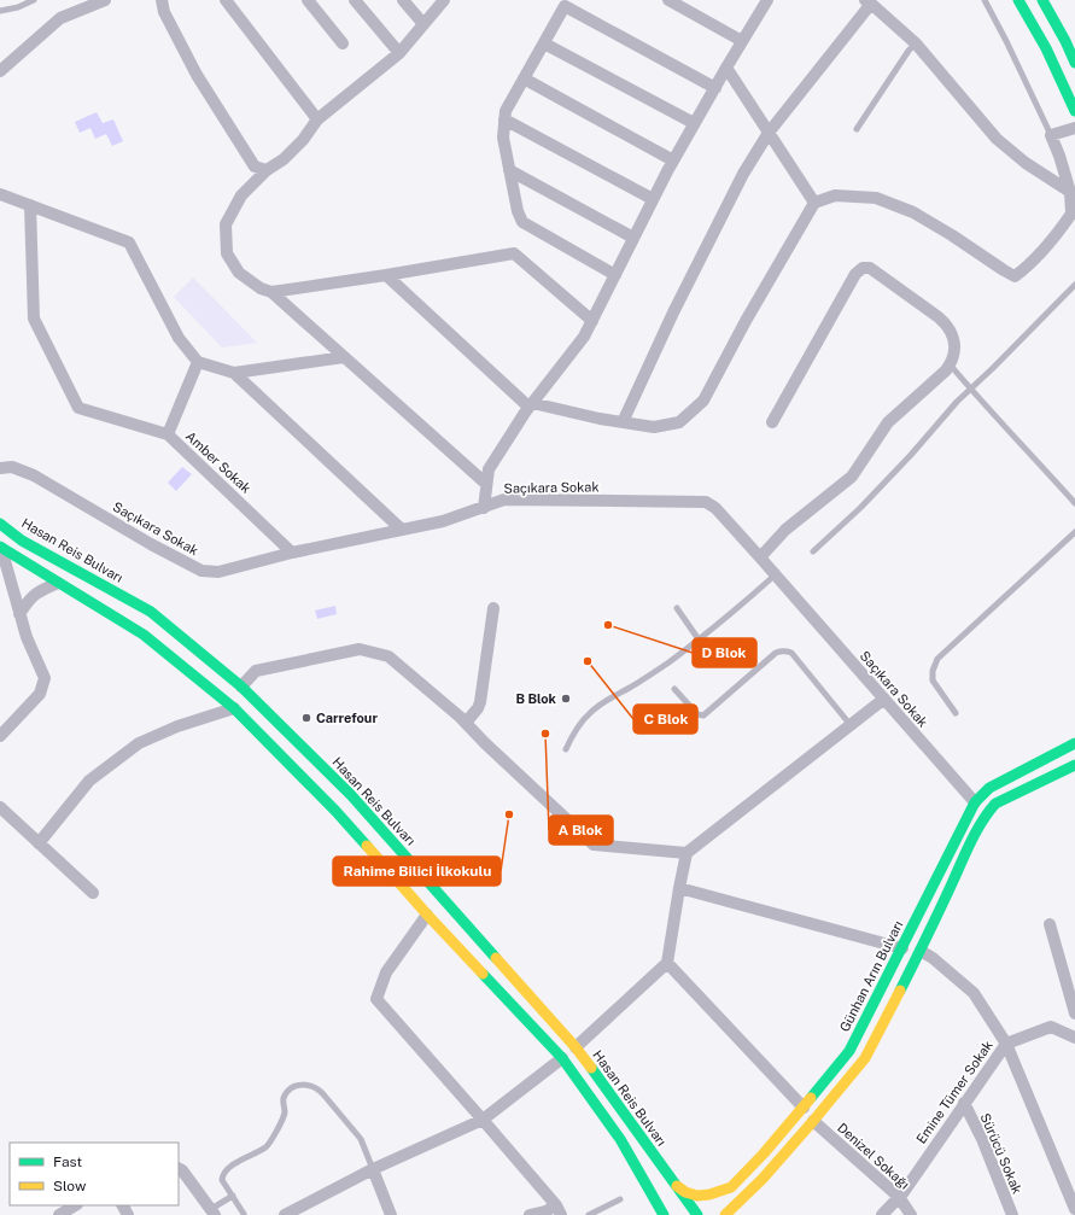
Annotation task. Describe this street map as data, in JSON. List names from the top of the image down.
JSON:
{
  "streets": {
    "main road": ["Hasan Reis Bulvarı", "Günhan Arın Bulvarı"],
    "street": [
      "Amber Sokak",
      "Saçıkara Sokak",
      "Emine Tümer Sokak",
      "Sürücü Sokak",
      "Denizel Sokağı"
    ]
  },
  "crossings": [
    ["Amber Sokak", "Saçıkara Sokak"],
    ["Saçıkara Sokak", "Günhan Arın Bulvarı"],
    ["Hasan Reis Bulvarı", "Günhan Arın Bulvarı"],
    ["Emine Tümer Sokak", "Sürücü Sokak"],
    ["Emine Tümer Sokak", "Denizel Sokağı"]
  ],
  "places": [
    "D Blok",
    "C Blok",
    "B Blok",
    "Carrefour",
    "A Blok",
    "Rahime Bilici İlkokulu"
  ],
  "legend": ["Fast", "Slow"]
}
